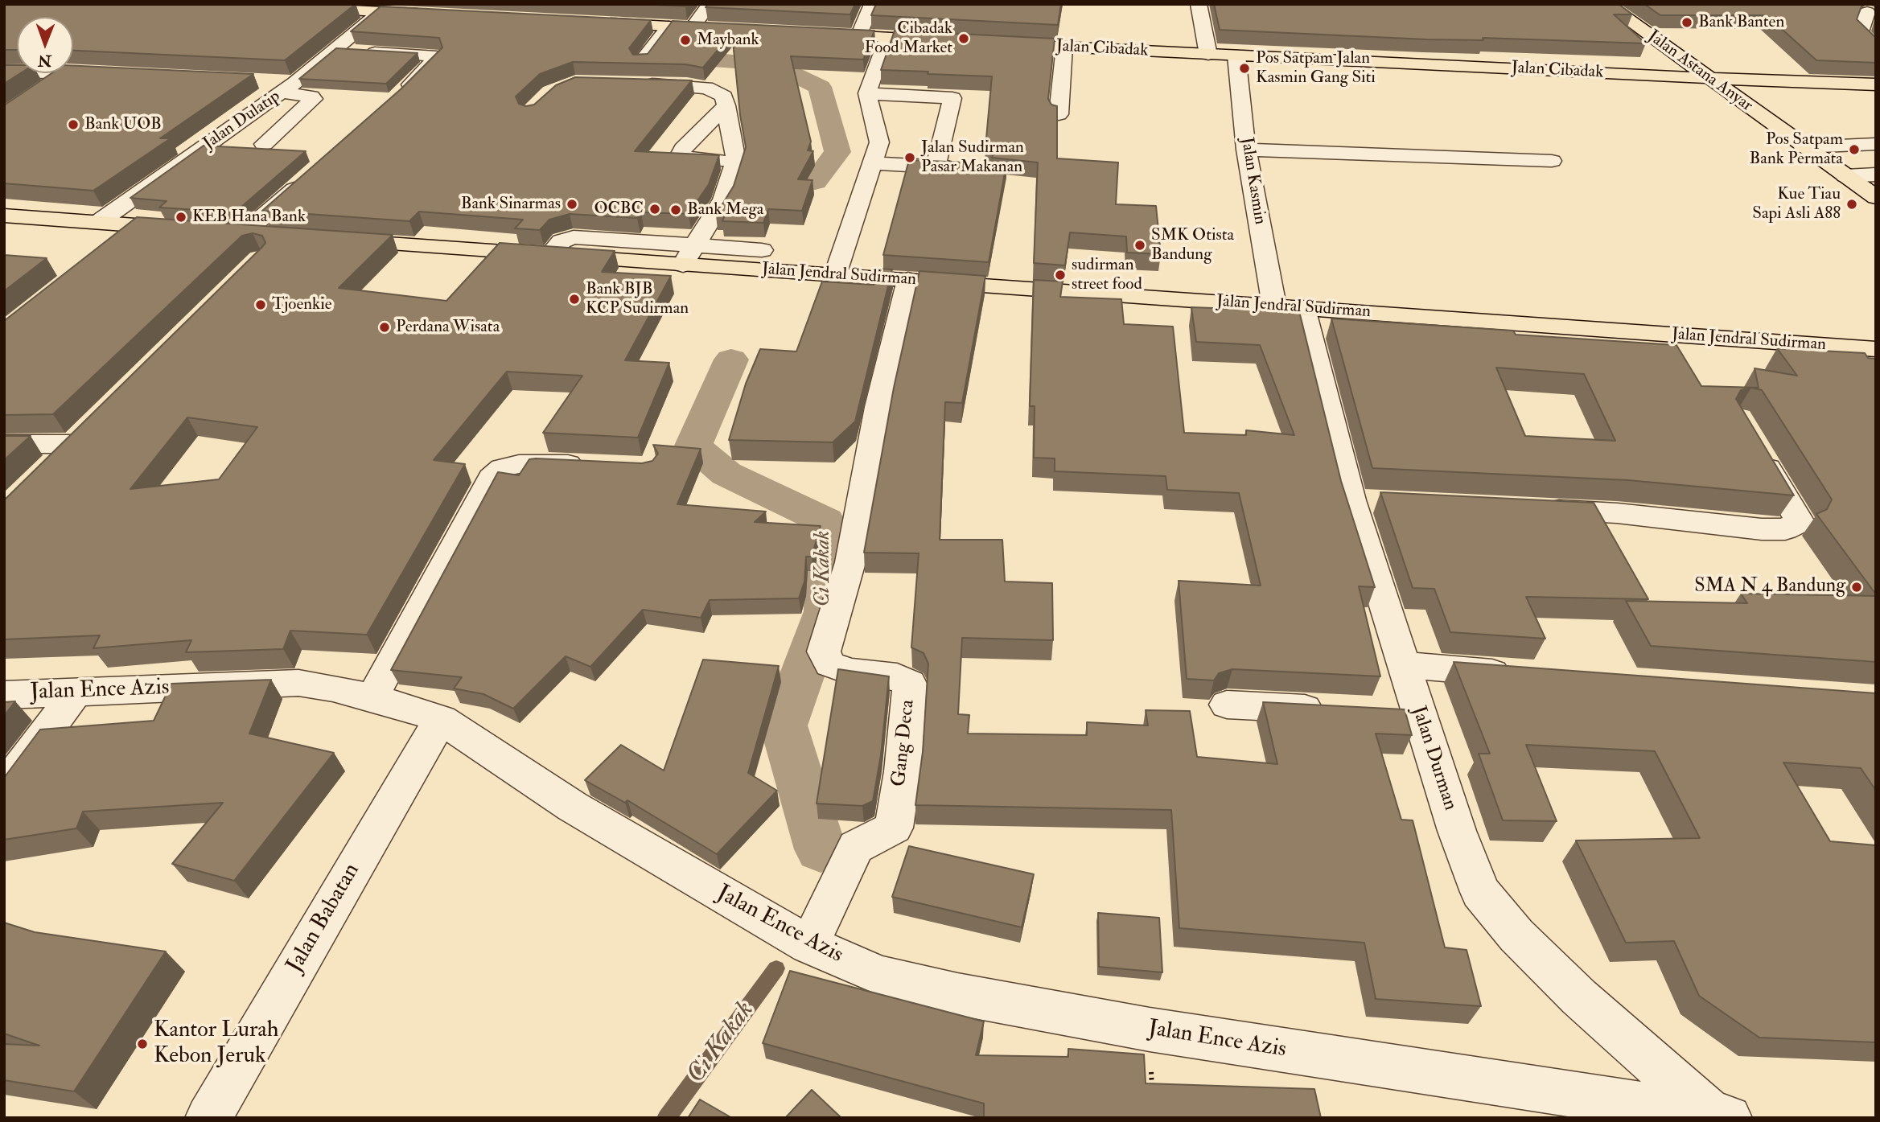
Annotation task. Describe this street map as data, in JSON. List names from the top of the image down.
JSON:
{
  "streets": {
    "main road": ["Jalan Cibadak", "Jalan Astana Anyar", "Jalan Jendral Sudirman"],
    "street": [
      "Jalan Dulatip",
      "Jalan Kasmin",
      "Jalan Ence Azis",
      "Gang Deca",
      "Jalan Durman",
      "Jalan Babatan"
    ]
  },
  "crossings": [
    ["Jalan Cibadak", "Jalan Astana Anyar"],
    ["Jalan Cibadak", "Jalan Kasmin"],
    ["Jalan Kasmin", "Jalan Jendral Sudirman"],
    ["Jalan Kasmin", "Jalan Durman"],
    ["Jalan Jendral Sudirman", "Gang Deca"],
    ["Jalan Jendral Sudirman", "Jalan Durman"],
    ["Jalan Ence Azis", "Gang Deca"],
    ["Jalan Ence Azis", "Jalan Durman"],
    ["Jalan Ence Azis", "Jalan Babatan"]
  ],
  "water": ["Ci Kakak"],
  "places": [
    "Bank Banten",
    "Cibadak Food Market",
    "Maybank",
    "Pos Satpam Jalan Kasmin Gang Siti",
    "Bank UOB",
    "Pos Satpam Bank Permata",
    "Jalan Sudirman Pasar Makanan",
    "Bank Sinarmas",
    "Kue Tiau Sapi Asli A88",
    "OCBC",
    "Bank Mega",
    "KEB Hana Bank",
    "SMK Otista Bandung",
    "sudirman street food",
    "Bank BJB KCP Sudirman",
    "Tjoenkie",
    "Perdana Wisata",
    "SMA N 4 Bandung",
    "Kantor Lurah Kebon Jeruk"
  ],
  "north": "bottom"
}
